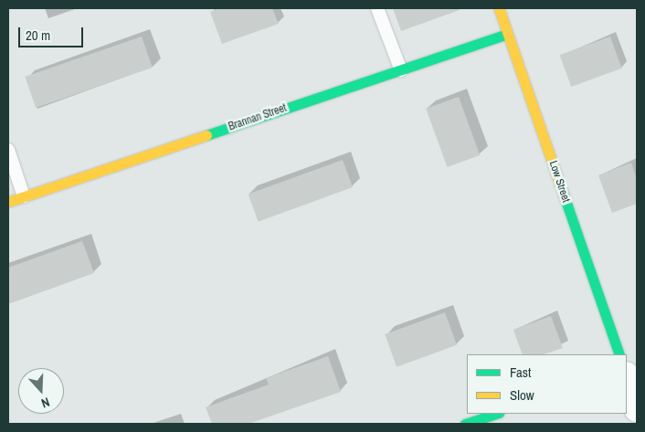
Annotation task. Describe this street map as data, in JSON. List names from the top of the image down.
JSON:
{
  "streets": {
    "street": ["Brannan Street", "Low Street"]
  },
  "crossings": [
    ["Brannan Street", "Low Street"]
  ],
  "legend": ["Fast", "Slow"],
  "scale_bar": "20 m",
  "north": "bottom"
}
